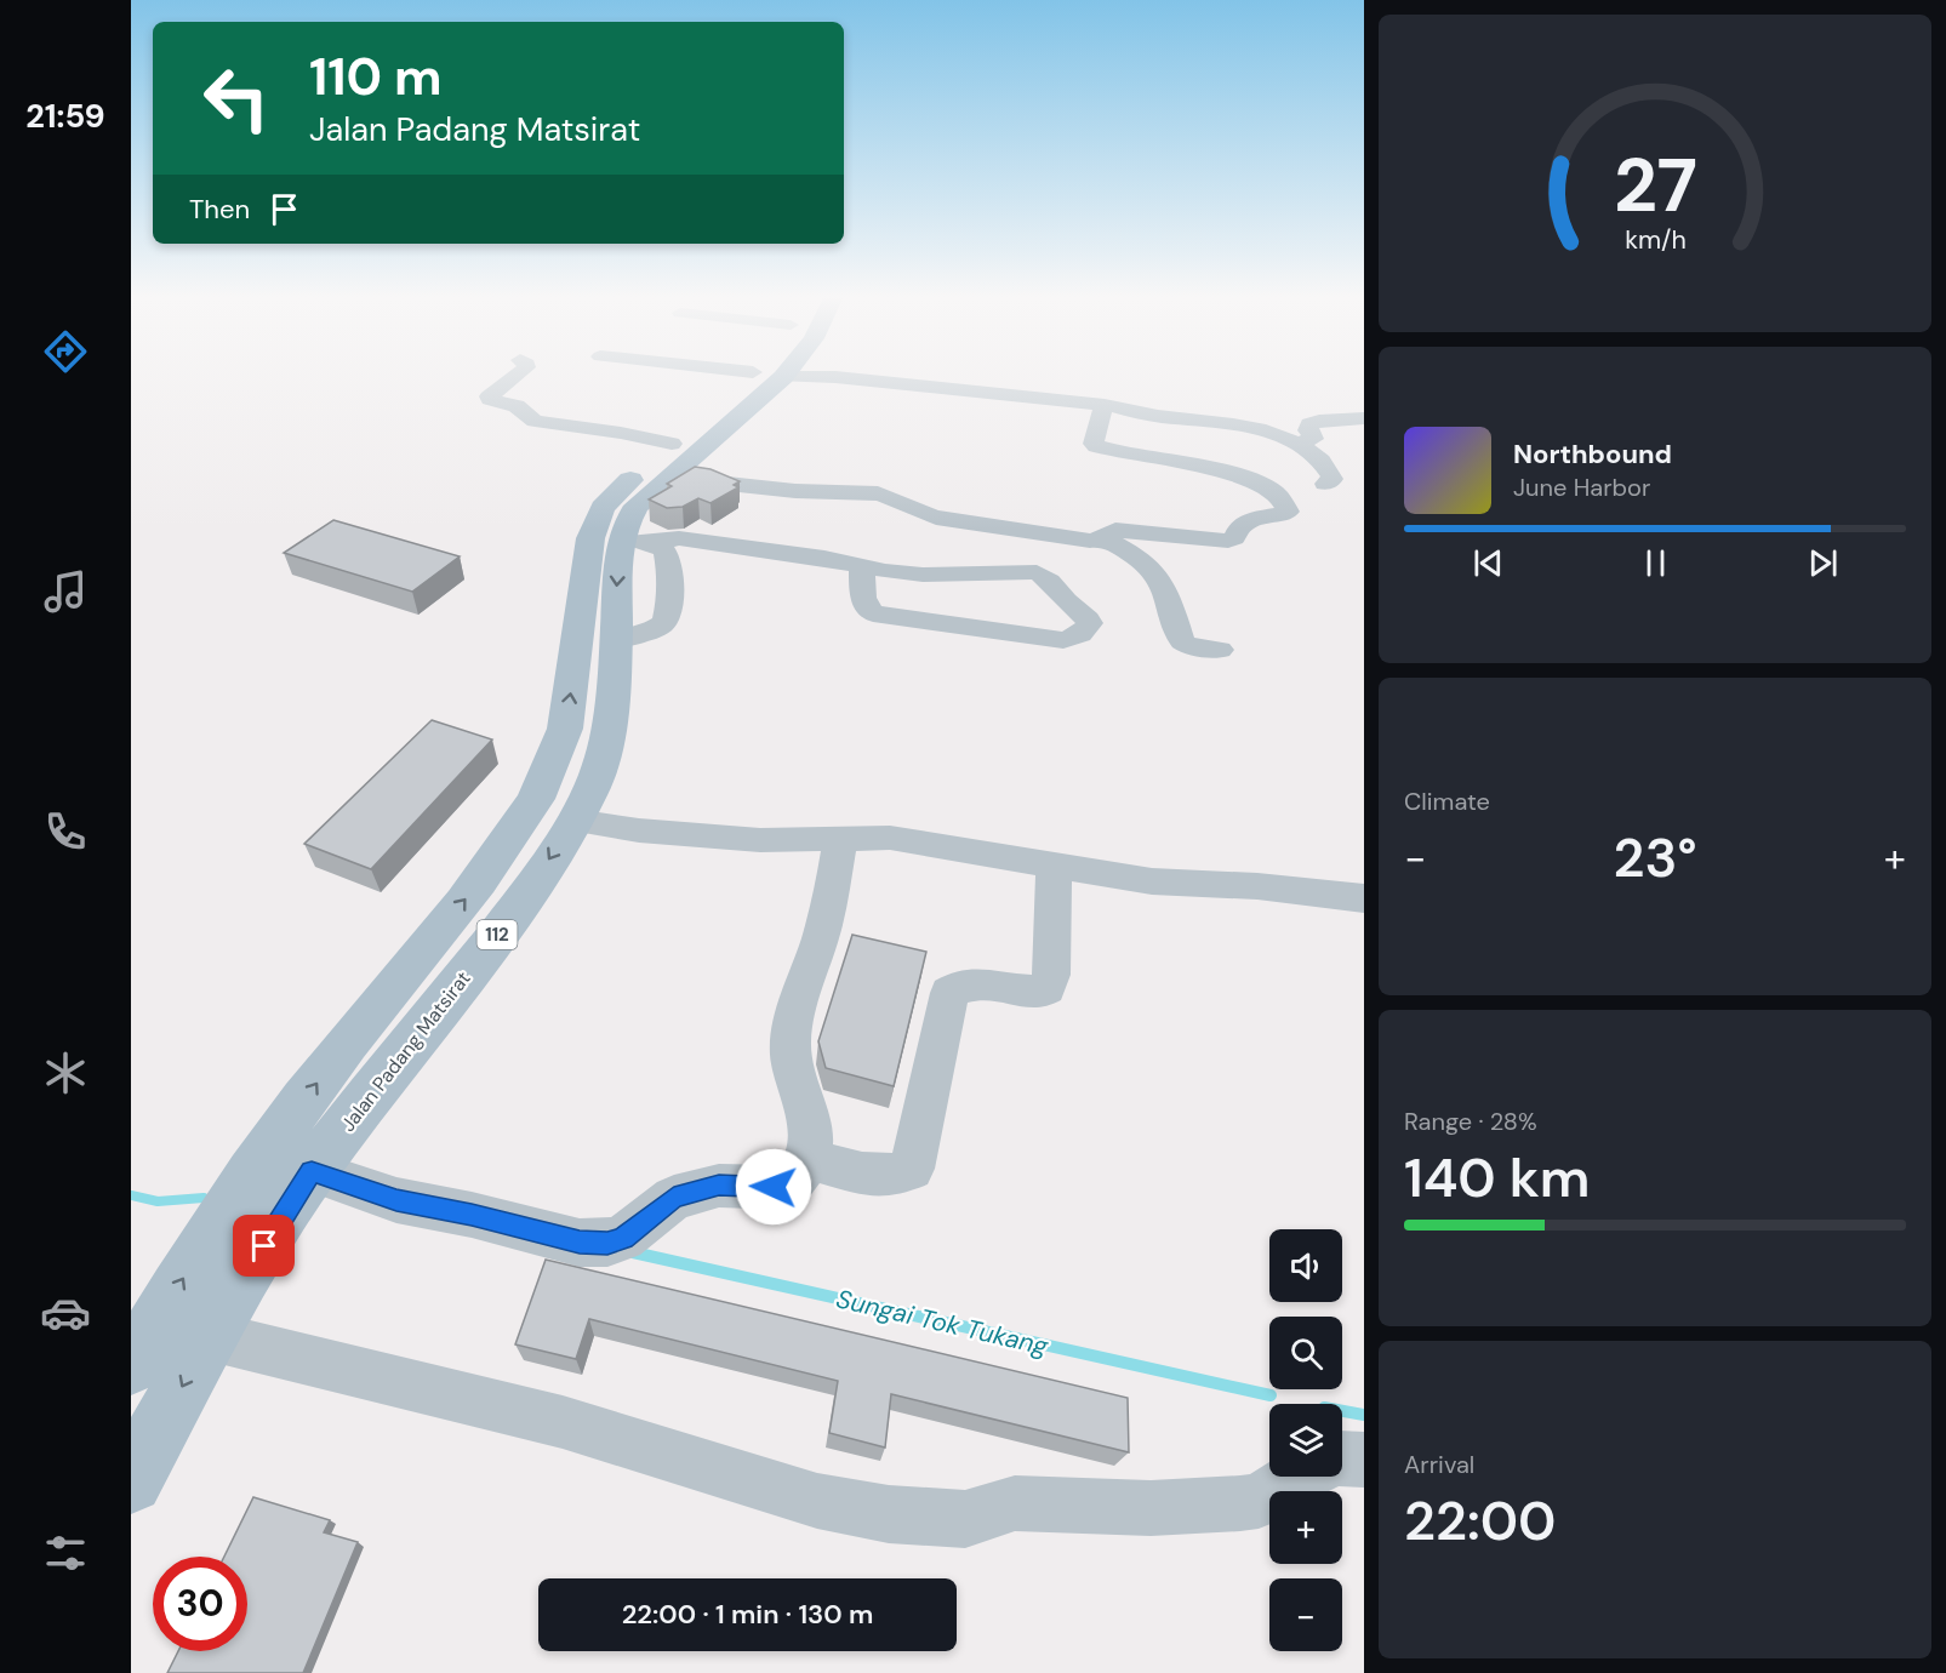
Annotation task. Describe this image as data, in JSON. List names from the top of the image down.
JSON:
{
  "streets": {
    "main road": ["112", "Jalan Padang Matsirat"]
  },
  "water": ["Sungai Tok Tukang"],
  "page": {
    "tabs": "21:59",
    "turn": ["110 m", "Jalan Padang Matsirat"],
    "then": "Then",
    "song": ["Northbound", "June Harbor"],
    "tile": [
      "Climate",
      ["Range · 28%", "140 km"],
      ["Arrival", "22:00"]
    ],
    "heat": ["−", "23°", "+"],
    "map_buttons": ["+", "−"],
    "limit": "30",
    "trip": "22:00 · 1 min · 130 m",
    "gauge": ["27", "km/h"]
  }
}
